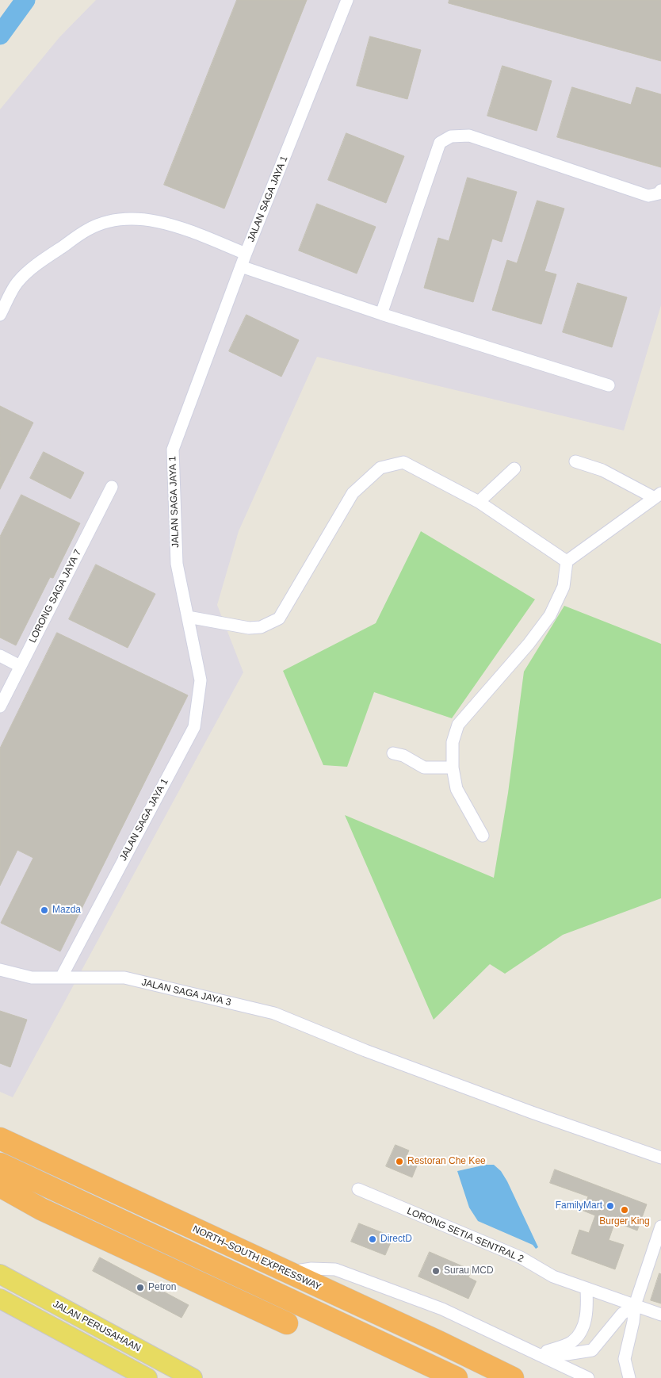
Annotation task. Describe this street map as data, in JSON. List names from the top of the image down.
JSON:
{
  "streets": {
    "highway": ["NORTH–SOUTH EXPRESSWAY"],
    "main road": ["JALAN PERUSAHAAN"],
    "street": [
      "JALAN SAGA JAYA 1",
      "LORONG SAGA JAYA 7",
      "JALAN SAGA JAYA 3",
      "LORONG SETIA SENTRAL 2"
    ]
  },
  "crossings": [
    ["JALAN SAGA JAYA 1", "JALAN SAGA JAYA 3"]
  ],
  "places": [
    "Mazda",
    "Restoran Che Kee",
    "FamilyMart",
    "Burger King",
    "DirectD",
    "Surau MCD",
    "Petron"
  ]
}
